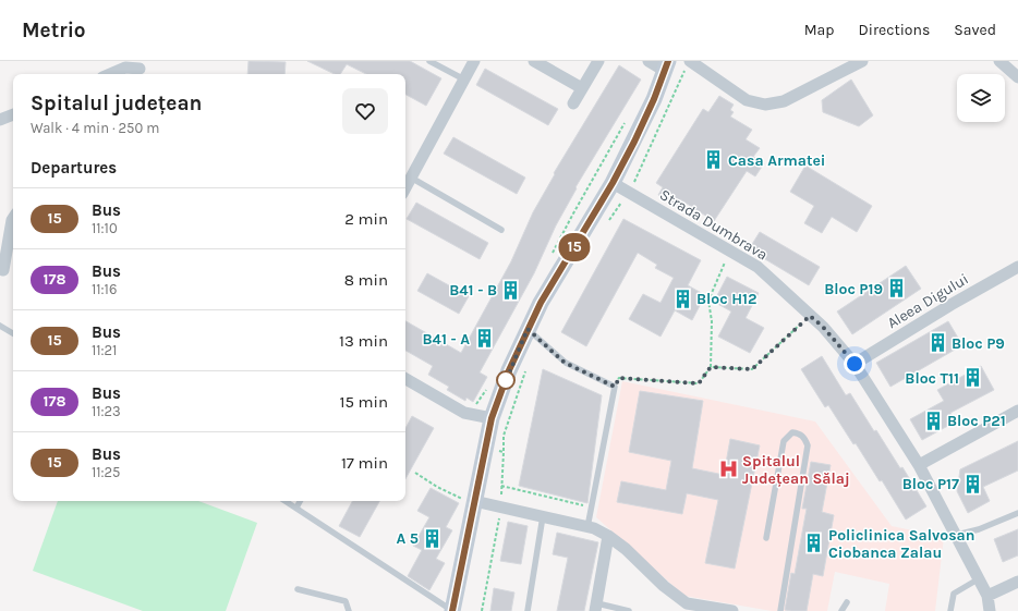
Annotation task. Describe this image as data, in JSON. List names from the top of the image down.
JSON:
{
  "streets": {
    "street": ["Strada Dumbrava", "Aleea Digului"]
  },
  "crossings": [
    ["Strada Dumbrava", "Aleea Digului"]
  ],
  "places": {
    "building": [
      "Casa Armatei",
      "Bloc P19",
      "B41 - B",
      "Bloc H12",
      "B41 - A",
      "Bloc P9",
      "Bloc T11",
      "Bloc P21",
      "Bloc P17",
      "A 5",
      "Policlinica Salvosan Ciobanca Zalau"
    ],
    "hospital": ["Spitalul Județean Sălaj"]
  },
  "lines": ["bus line 15"],
  "page": {
    "header": "Metrio",
    "nav": ["Map", "Directions", "Saved"],
    "on_map": "15",
    "heading": [
      ["Spitalul județean", "Walk · 4 min · 250 m"],
      "Departures"
    ],
    "list": [
      {
        "mark": "15",
        "name": "Bus",
        "note": "11:10",
        "value": "2 min"
      },
      {
        "mark": "178",
        "name": "Bus",
        "note": "11:16",
        "value": "8 min"
      },
      {
        "mark": "15",
        "name": "Bus",
        "note": "11:21",
        "value": "13 min"
      },
      {
        "mark": "178",
        "name": "Bus",
        "note": "11:23",
        "value": "15 min"
      },
      {
        "mark": "15",
        "name": "Bus",
        "note": "11:25",
        "value": "17 min"
      }
    ]
  }
}
